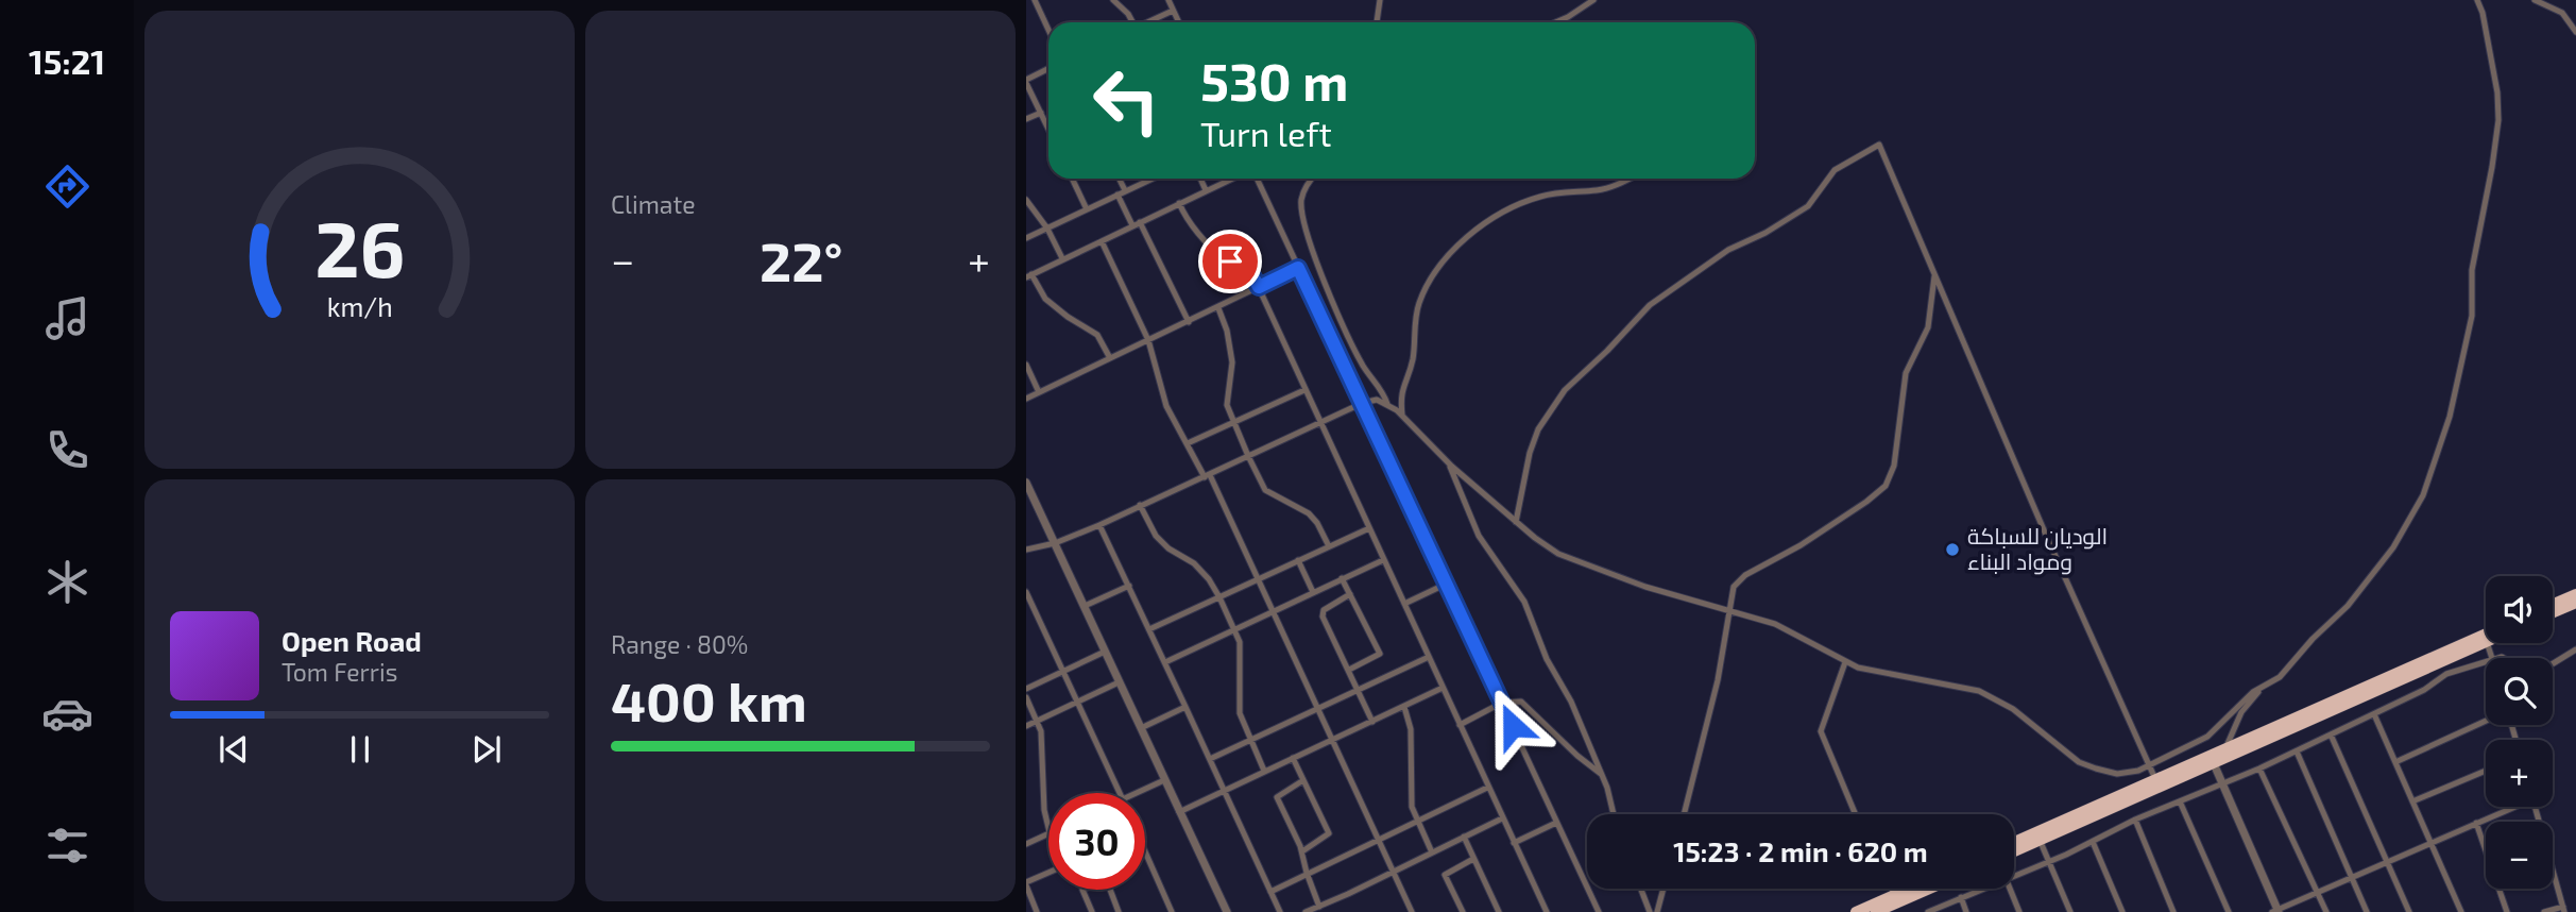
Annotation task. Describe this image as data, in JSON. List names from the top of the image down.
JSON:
{
  "places": ["الوديان للسباكة ومواد البناء"],
  "page": {
    "tabs": "15:21",
    "tile": [
      "Climate",
      ["Range · 80%", "400 km"]
    ],
    "turn": ["530 m", "Turn left"],
    "heat": ["−", "22°", "+"],
    "map_buttons": ["+", "−"],
    "song": ["Open Road", "Tom Ferris"],
    "limit": "30",
    "trip": "15:23 · 2 min · 620 m",
    "gauge": ["26", "km/h"]
  }
}
